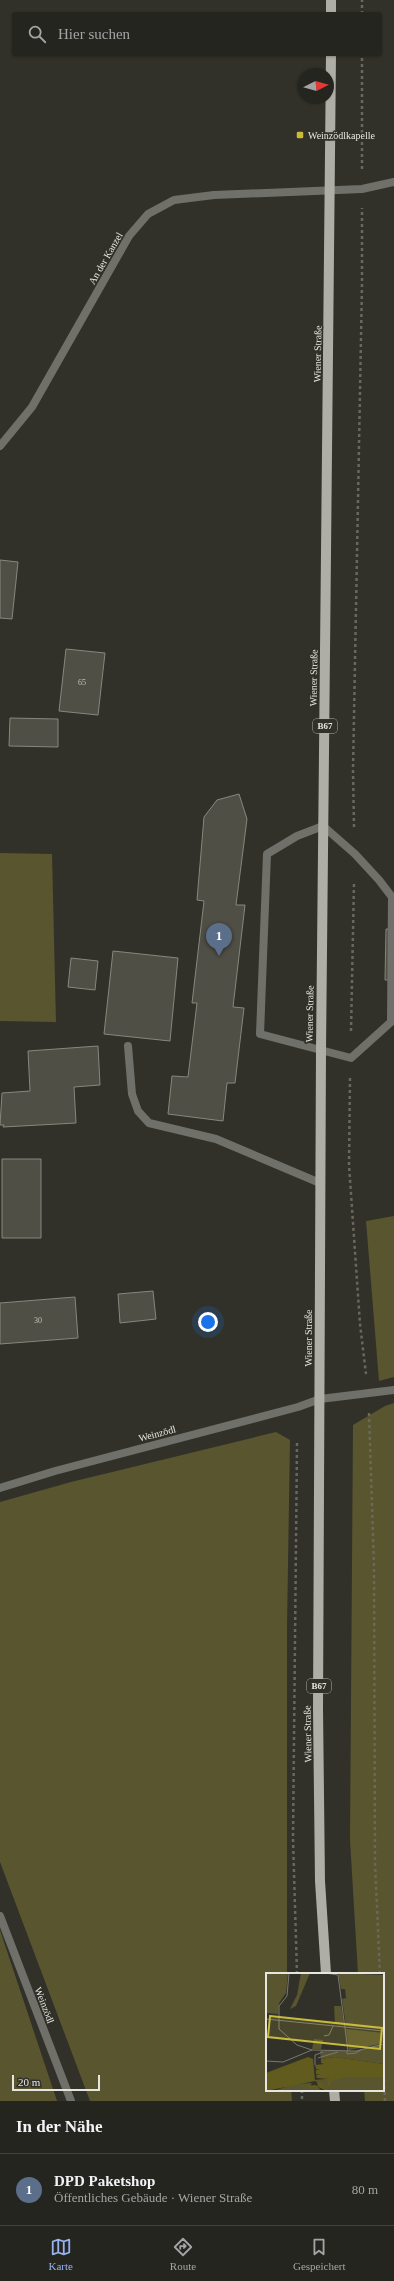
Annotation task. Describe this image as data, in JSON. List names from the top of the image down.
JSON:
{
  "streets": {
    "main road": ["Wiener Straße", "B67"],
    "street": ["An der Kanzel", "Weinzödl"]
  },
  "crossings": [
    ["An der Kanzel", "Wiener Straße"],
    ["Wiener Straße", "Weinzödl"]
  ],
  "places": {
    "transit": ["Weinzödlkapelle"]
  },
  "house_numbers": ["65", "30"],
  "scale_bar": "20 m",
  "north": "right",
  "page": {
    "search": "Hier suchen",
    "pins": "1",
    "scale": "20 m",
    "heading": "In der Nähe",
    "list": [
      {
        "mark": "1",
        "name": "DPD Paketshop",
        "note": "Öffentliches Gebäude · Wiener Straße",
        "value": "80 m"
      }
    ],
    "nav": ["Karte", "Route", "Gespeichert"]
  }
}
